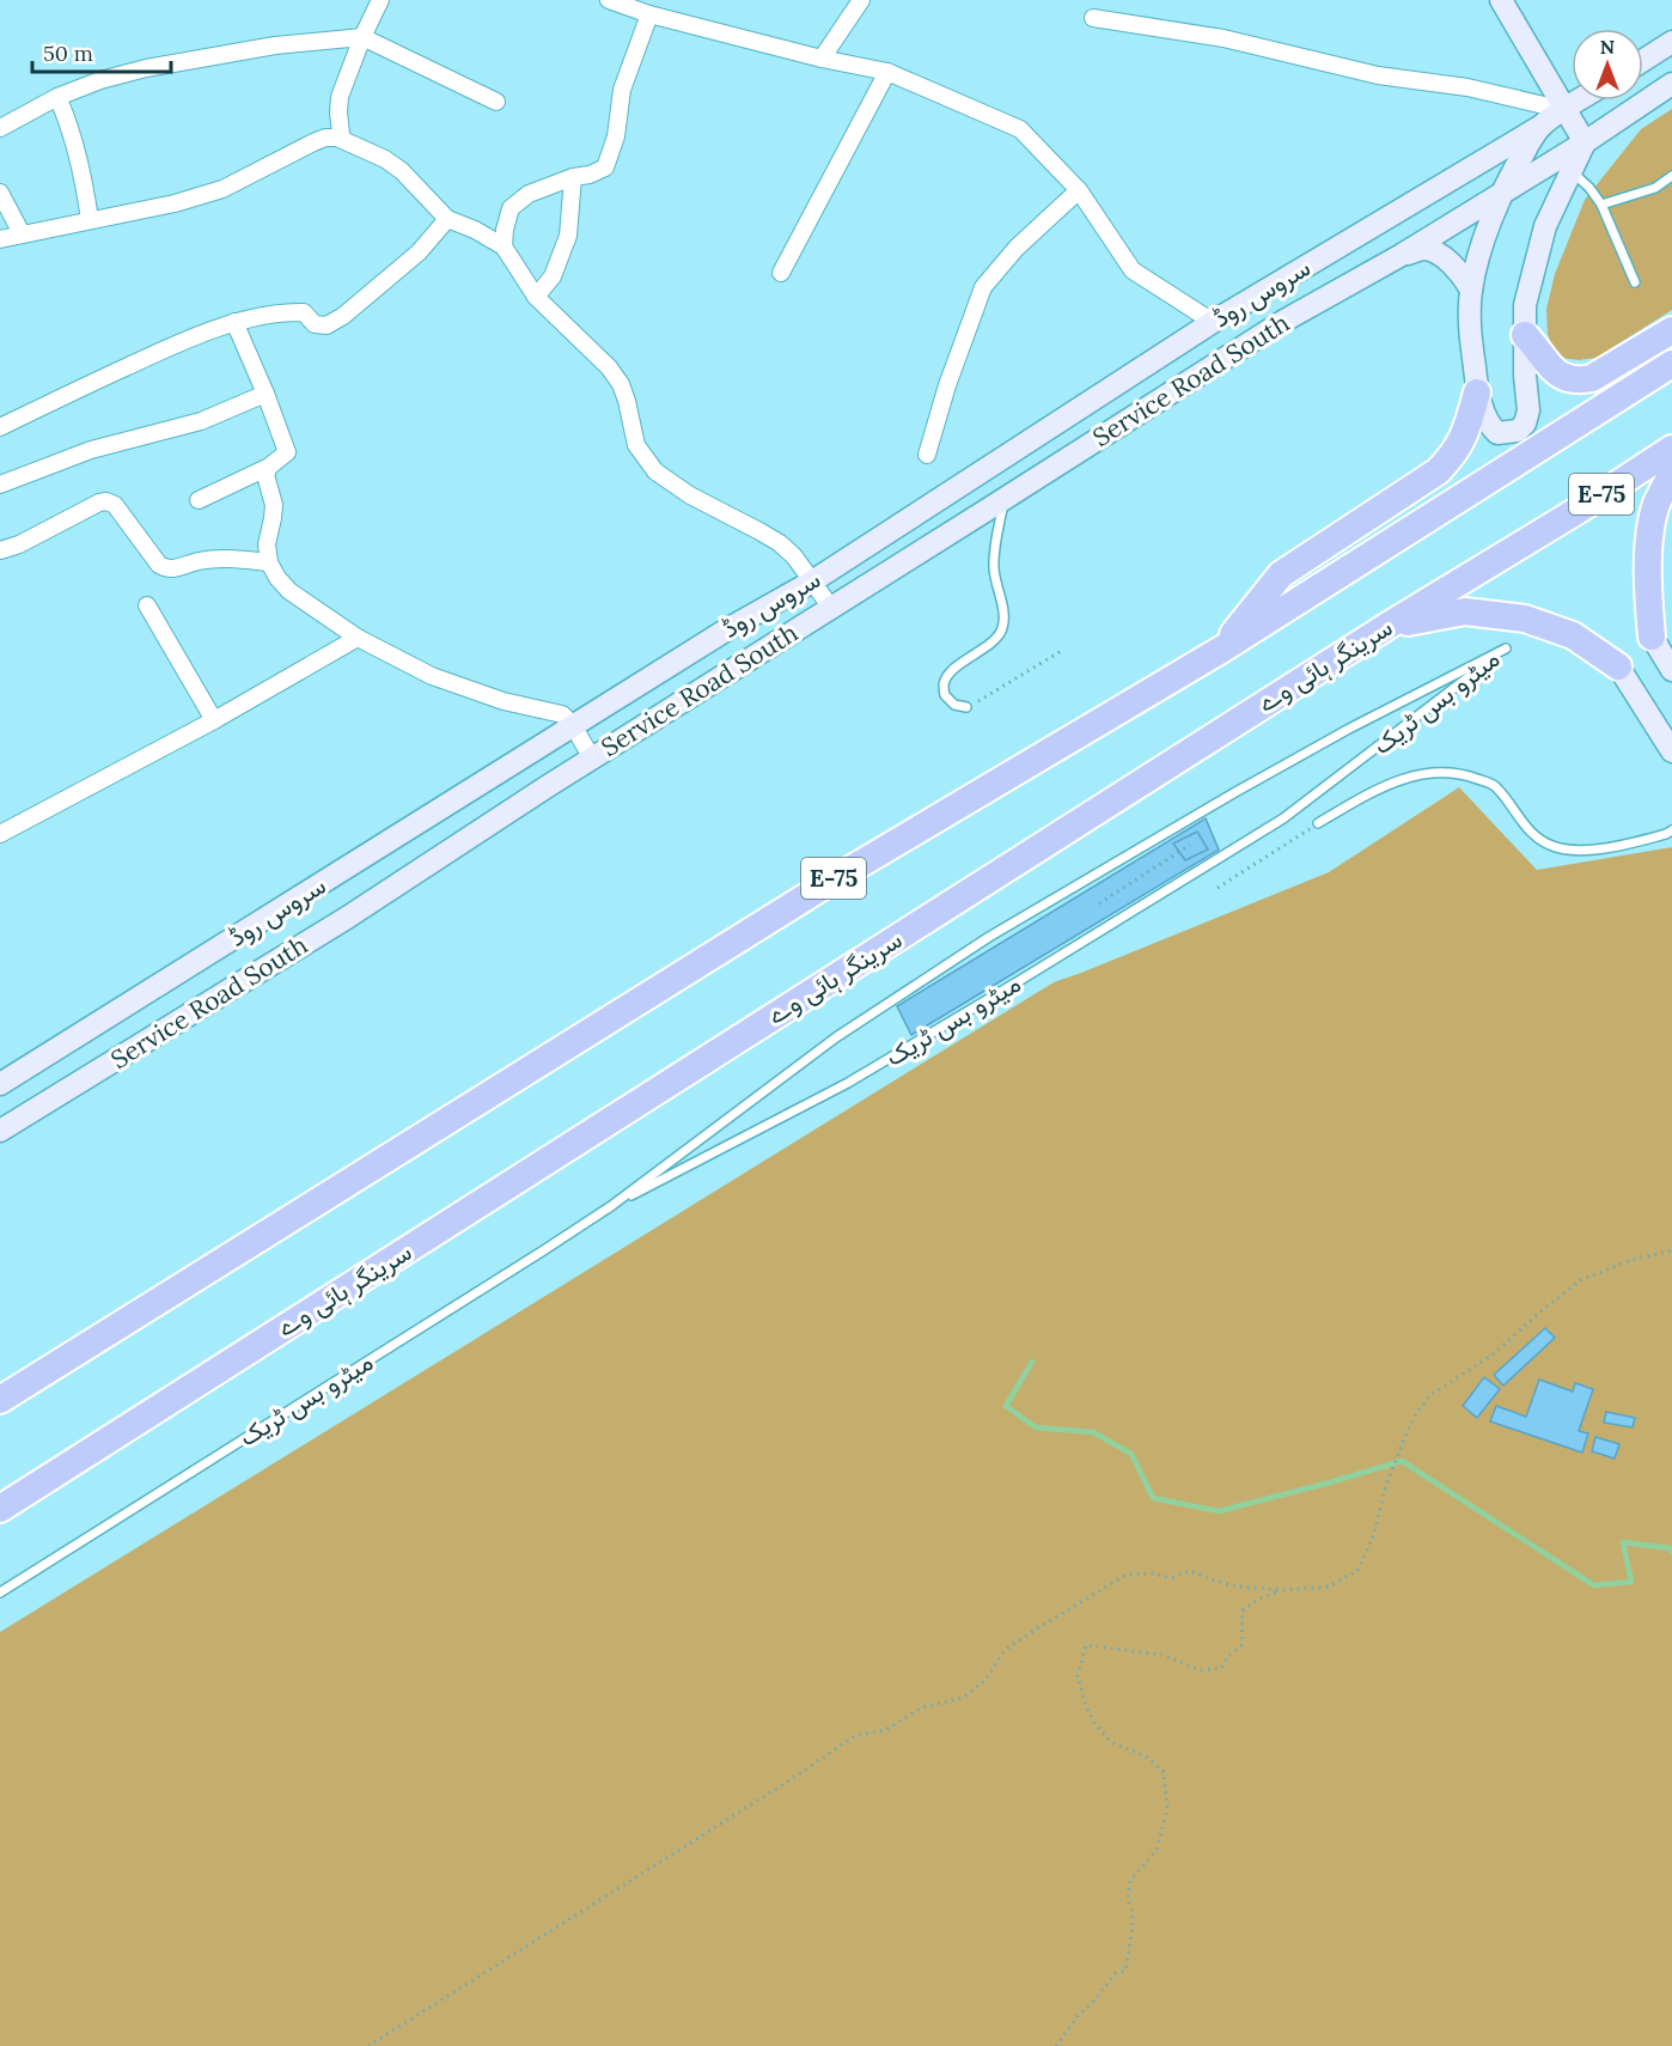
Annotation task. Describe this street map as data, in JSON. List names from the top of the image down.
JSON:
{
  "streets": {
    "highway": ["E-75", "سرینگر ہائی وے"],
    "main road": ["سروس روڈ", "Service Road South"],
    "lane": ["میٹرو بس ٹریک"]
  },
  "scale_bar": "50 m",
  "north": "top"
}
